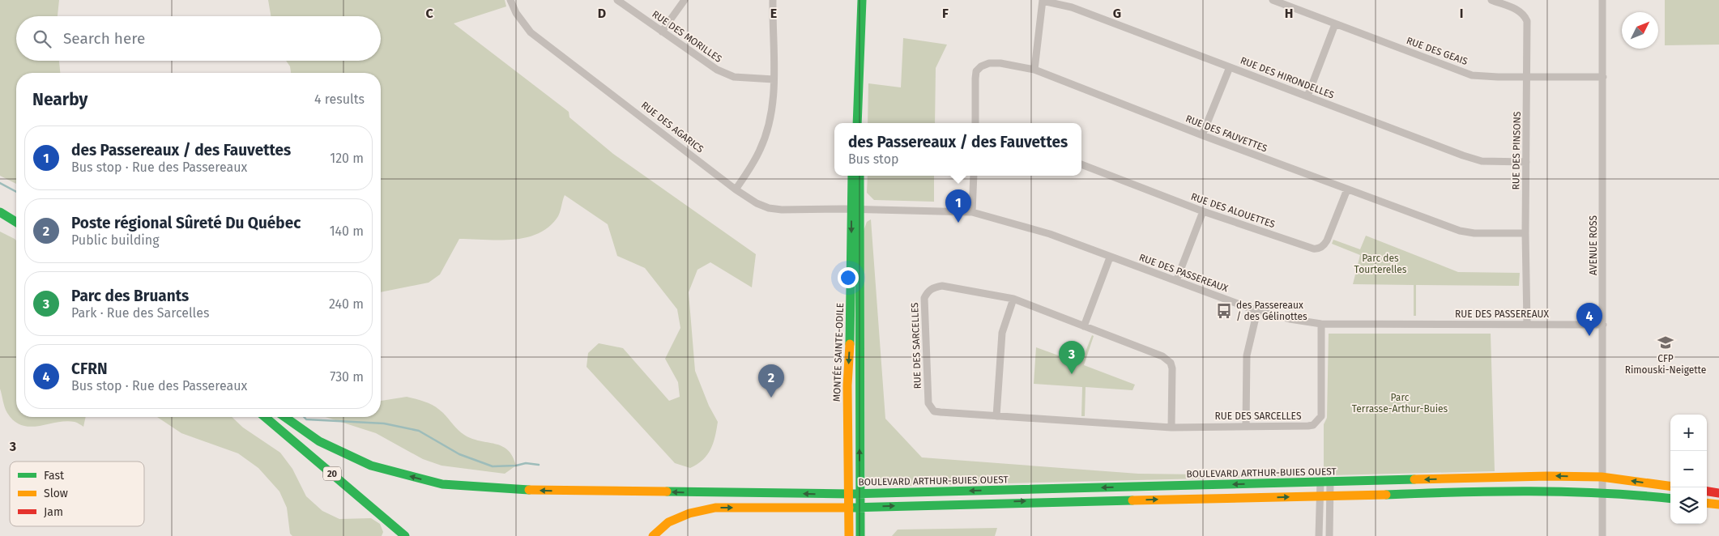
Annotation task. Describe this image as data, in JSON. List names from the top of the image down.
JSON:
{
  "streets": {
    "main road": ["MONTÉE SAINTE-ODILE", "BOULEVARD ARTHUR-BUIES OUEST", "20"],
    "street": [
      "RUE DES MORILLES",
      "RUE DES GEAIS",
      "RUE DES HIRONDELLES",
      "RUE DES AGARICS",
      "RUE DES FAUVETTES",
      "RUE DES PINSONS",
      "RUE DES ALOUETTES",
      "AVENUE ROSS",
      "RUE DES PASSEREAUX",
      "RUE DES SARCELLES"
    ]
  },
  "crossings": [
    ["RUE DES GEAIS", "RUE DES PINSONS"],
    ["RUE DES GEAIS", "AVENUE ROSS"],
    ["RUE DES HIRONDELLES", "RUE DES PINSONS"],
    ["RUE DES AGARICS", "RUE DES PASSEREAUX"],
    ["RUE DES AGARICS", "MONTÉE SAINTE-ODILE"],
    ["RUE DES FAUVETTES", "RUE DES PINSONS"],
    ["RUE DES FAUVETTES", "RUE DES ALOUETTES"],
    ["RUE DES PINSONS", "RUE DES PASSEREAUX"],
    ["AVENUE ROSS", "RUE DES PASSEREAUX"],
    ["AVENUE ROSS", "BOULEVARD ARTHUR-BUIES OUEST"],
    ["RUE DES PASSEREAUX", "RUE DES SARCELLES"],
    ["RUE DES PASSEREAUX", "MONTÉE SAINTE-ODILE"],
    ["MONTÉE SAINTE-ODILE", "BOULEVARD ARTHUR-BUIES OUEST"]
  ],
  "parks": ["Parc des Tourterelles", "Parc Terrasse-Arthur-Buies"],
  "places": {
    "bus stop": ["des Passereaux / des Gélinottes"],
    "school or university": ["CFP Rimouski-Neigette"]
  },
  "legend": ["Fast", "Slow", "Jam"],
  "north": "top right",
  "page": {
    "search": "Search here",
    "heading": ["Nearby", "4 results"],
    "popup": ["des Passereaux / des Fauvettes", "Bus stop"],
    "list": [
      {
        "mark": "1",
        "name": "des Passereaux / des Fauvettes",
        "note": "Bus stop · Rue des Passereaux",
        "value": "120 m"
      },
      {
        "mark": "2",
        "name": "Poste régional Sûreté Du Québec",
        "note": "Public building",
        "value": "140 m"
      },
      {
        "mark": "3",
        "name": "Parc des Bruants",
        "note": "Park · Rue des Sarcelles",
        "value": "240 m"
      },
      {
        "mark": "4",
        "name": "CFRN",
        "note": "Bus stop · Rue des Passereaux",
        "value": "730 m"
      }
    ],
    "pins": [
      "1",
      "4",
      "3",
      "2"
    ],
    "map_buttons": ["+", "−"]
  },
  "grid": {
    "columns": [
      "C",
      "D",
      "E",
      "F",
      "G",
      "H",
      "I"
    ],
    "rows": ["3"]
  }
}
